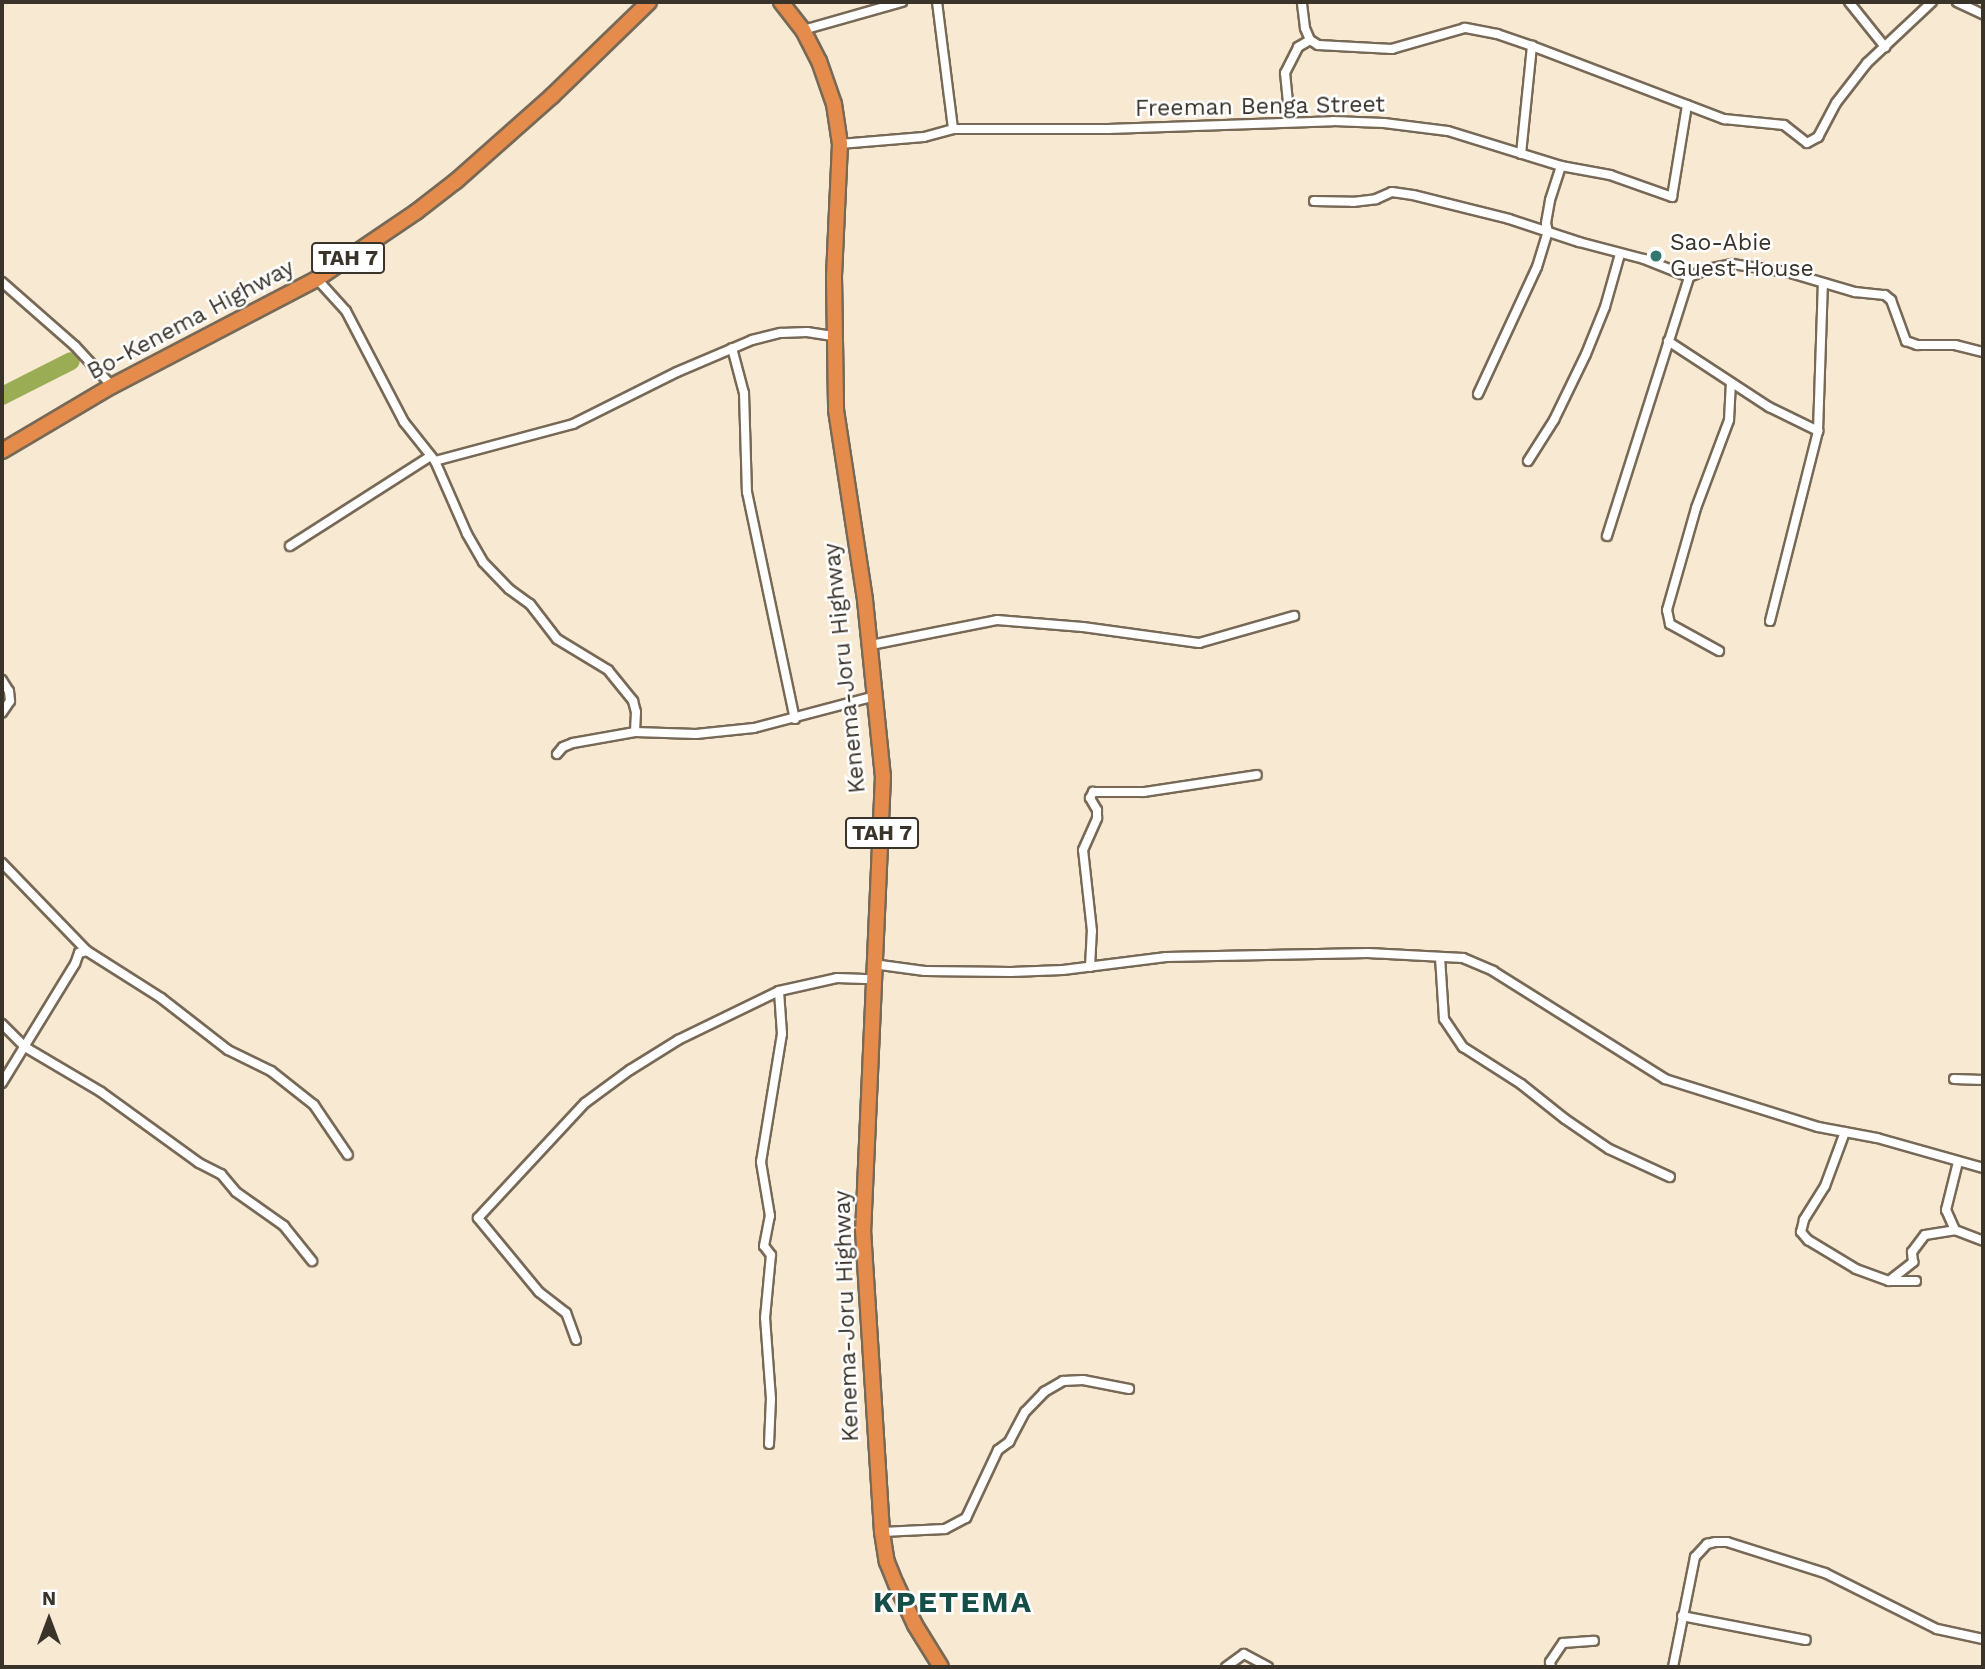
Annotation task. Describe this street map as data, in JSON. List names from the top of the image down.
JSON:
{
  "streets": {
    "highway": ["TAH 7", "Bo-Kenema Highway", "Kenema-Joru Highway"],
    "street": ["Freeman Benga Street"]
  },
  "crossings": [
    ["Freeman Benga Street", "Kenema-Joru Highway"]
  ],
  "districts": ["KPETEMA"],
  "places": ["Sao-Abie Guest House"],
  "north": "top"
}
